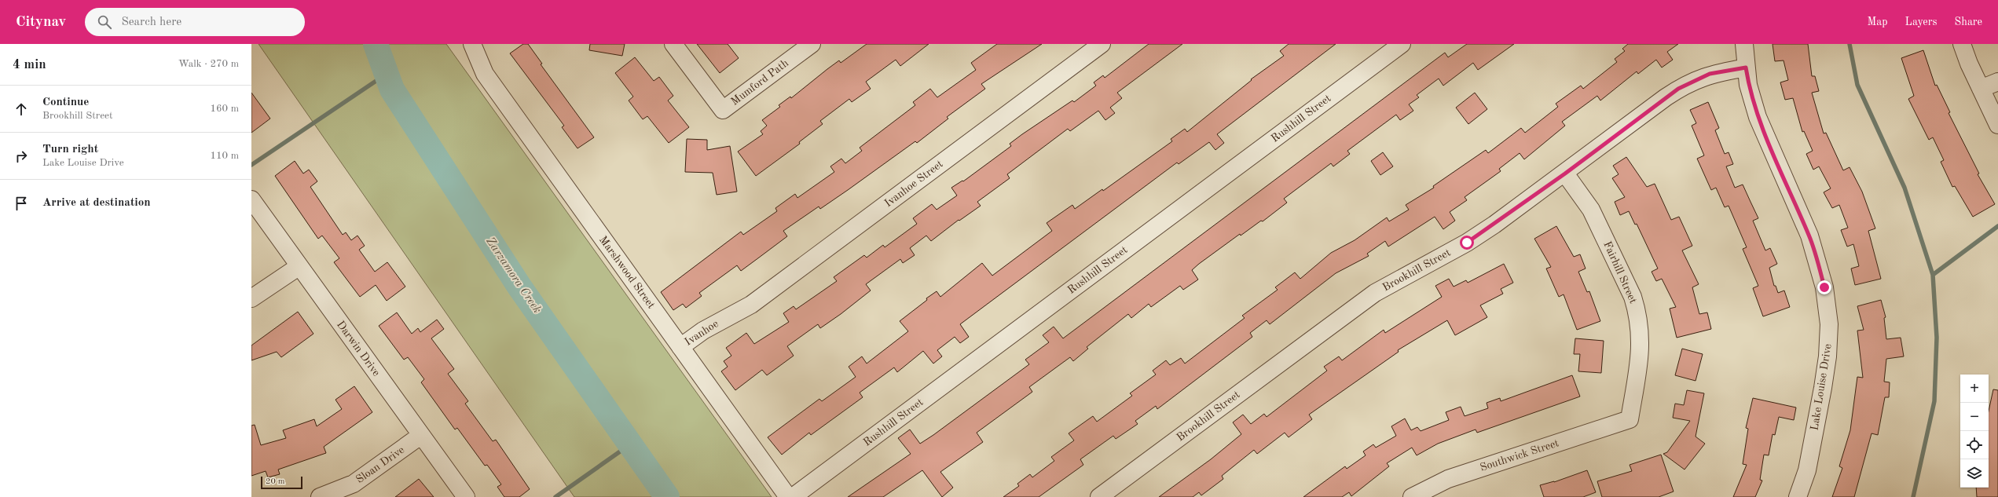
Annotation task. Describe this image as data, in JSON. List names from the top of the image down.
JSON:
{
  "streets": {
    "street": [
      "Mumford Path",
      "Rushhill Street",
      "Ivanhoe Street",
      "Brookhill Street",
      "Marshwood Street",
      "Fairhill Street",
      "Ivanhoe",
      "Darwin Drive",
      "Lake Louise Drive",
      "Southwick Street",
      "Sloan Drive"
    ]
  },
  "crossings": [
    ["Ivanhoe Street", "Ivanhoe"],
    ["Brookhill Street", "Fairhill Street"],
    ["Brookhill Street", "Lake Louise Drive"],
    ["Marshwood Street", "Ivanhoe"],
    ["Fairhill Street", "Southwick Street"],
    ["Darwin Drive", "Sloan Drive"]
  ],
  "water": ["Zarzamora Creek"],
  "scale_bar": "20 m",
  "page": {
    "header": "Citynav",
    "search": "Search here",
    "nav": ["Map", "Layers", "Share"],
    "heading": ["4 min", "Walk · 270 m"],
    "list": [
      ["Continue", "Brookhill Street", "160 m"],
      ["Turn right", "Lake Louise Drive", "110 m"],
      "Arrive at destination"
    ],
    "map_buttons": ["+", "−"],
    "scale": "20 m"
  }
}
